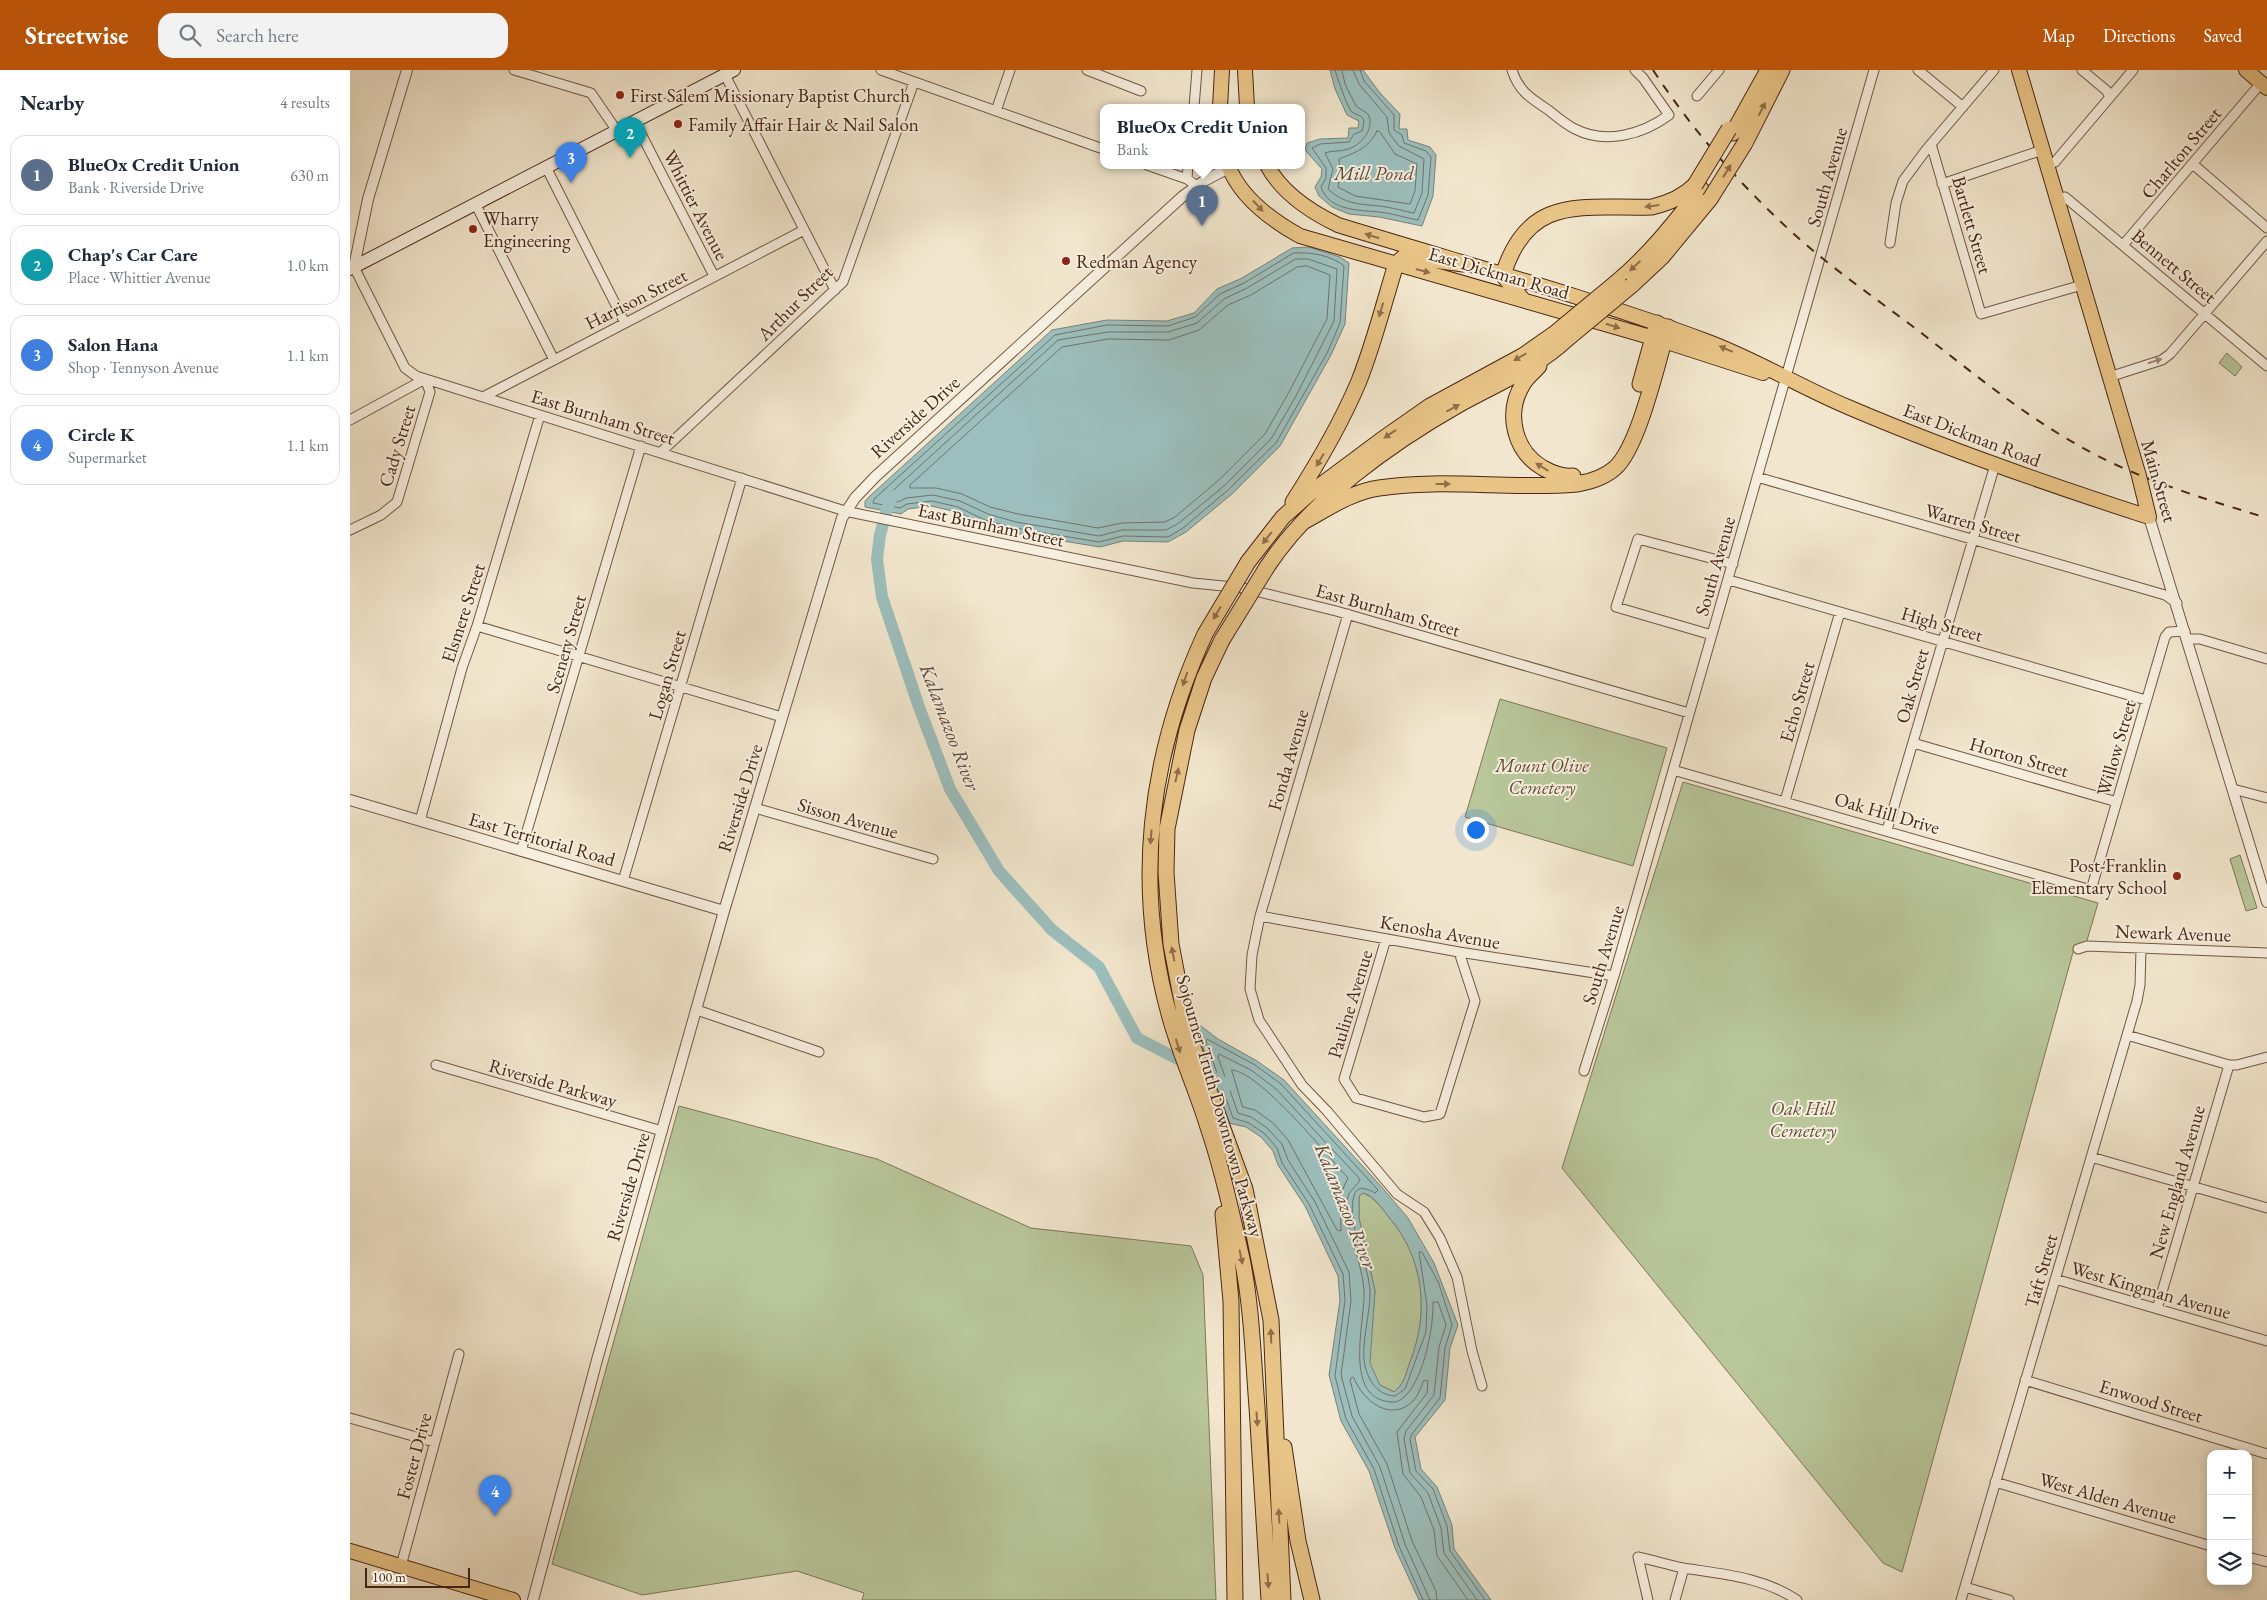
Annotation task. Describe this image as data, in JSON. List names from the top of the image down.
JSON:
{
  "streets": {
    "highway": ["Sojourner Truth Downtown Parkway"],
    "main road": ["East Dickman Road", "Main Street"],
    "street": [
      "Charlton Street",
      "South Avenue",
      "Whittier Avenue",
      "Bartlett Street",
      "Bennett Street",
      "Harrison Street",
      "Arthur Street",
      "East Burnham Street",
      "Riverside Drive",
      "Cady Street",
      "Warren Street",
      "Elsmere Street",
      "High Street",
      "Scenery Street",
      "Logan Street",
      "Oak Street",
      "Echo Street",
      "Willow Street",
      "Horton Street",
      "Fonda Avenue",
      "Oak Hill Drive",
      "Sisson Avenue",
      "East Territorial Road",
      "Kenosha Avenue",
      "Newark Avenue",
      "Pauline Avenue",
      "Riverside Parkway",
      "New England Avenue",
      "Taft Street",
      "West Kingman Avenue",
      "Enwood Street",
      "Foster Drive",
      "West Alden Avenue"
    ]
  },
  "crossings": [
    ["Charlton Street", "Bennett Street"],
    ["South Avenue", "East Dickman Road"],
    ["South Avenue", "East Burnham Street"],
    ["South Avenue", "Warren Street"],
    ["South Avenue", "High Street"],
    ["South Avenue", "Oak Hill Drive"],
    ["South Avenue", "Kenosha Avenue"],
    ["Whittier Avenue", "Harrison Street"],
    ["Bartlett Street", "Main Street"],
    ["Bennett Street", "Main Street"],
    ["East Dickman Road", "Main Street"],
    ["East Dickman Road", "Oak Street"],
    ["Harrison Street", "East Burnham Street"],
    ["Arthur Street", "East Burnham Street"],
    ["East Burnham Street", "Riverside Drive"],
    ["East Burnham Street", "Cady Street"],
    ["East Burnham Street", "Elsmere Street"],
    ["East Burnham Street", "Scenery Street"],
    ["East Burnham Street", "Logan Street"],
    ["East Burnham Street", "Fonda Avenue"],
    ["Riverside Drive", "Sisson Avenue"],
    ["Riverside Drive", "East Territorial Road"],
    ["Riverside Drive", "Riverside Parkway"],
    ["Main Street", "Warren Street"],
    ["Main Street", "Willow Street"],
    ["Warren Street", "Oak Street"],
    ["Elsmere Street", "East Territorial Road"],
    ["High Street", "Oak Street"],
    ["High Street", "Echo Street"],
    ["High Street", "Willow Street"],
    ["Scenery Street", "East Territorial Road"],
    ["Logan Street", "East Territorial Road"],
    ["Oak Street", "Horton Street"],
    ["Oak Street", "Oak Hill Drive"],
    ["Echo Street", "Oak Hill Drive"],
    ["Willow Street", "Horton Street"],
    ["Willow Street", "Oak Hill Drive"],
    ["Fonda Avenue", "Kenosha Avenue"],
    ["Kenosha Avenue", "Pauline Avenue"],
    ["Newark Avenue", "Taft Street"],
    ["New England Avenue", "West Kingman Avenue"],
    ["Taft Street", "West Kingman Avenue"],
    ["Taft Street", "Enwood Street"],
    ["Taft Street", "West Alden Avenue"]
  ],
  "water": ["Mill Pond", "Kalamazoo River"],
  "parks": ["Mount Olive Cemetery", "Oak Hill Cemetery"],
  "places": [
    "First Salem Missionary Baptist Church",
    "Family Affair Hair & Nail Salon",
    "Wharry Engineering",
    "Redman Agency",
    "Post-Franklin Elementary School"
  ],
  "scale_bar": "100 m",
  "page": {
    "header": "Streetwise",
    "search": "Search here",
    "nav": ["Map", "Directions", "Saved"],
    "heading": ["Nearby", "4 results"],
    "popup": ["BlueOx Credit Union", "Bank"],
    "pins": [
      "2",
      "3",
      "1",
      "4"
    ],
    "list": [
      {
        "mark": "1",
        "name": "BlueOx Credit Union",
        "note": "Bank · Riverside Drive",
        "value": "630 m"
      },
      {
        "mark": "2",
        "name": "Chap's Car Care",
        "note": "Place · Whittier Avenue",
        "value": "1.0 km"
      },
      {
        "mark": "3",
        "name": "Salon Hana",
        "note": "Shop · Tennyson Avenue",
        "value": "1.1 km"
      },
      {
        "mark": "4",
        "name": "Circle K",
        "note": "Supermarket",
        "value": "1.1 km"
      }
    ],
    "map_buttons": ["+", "−"],
    "scale": "100 m"
  }
}
